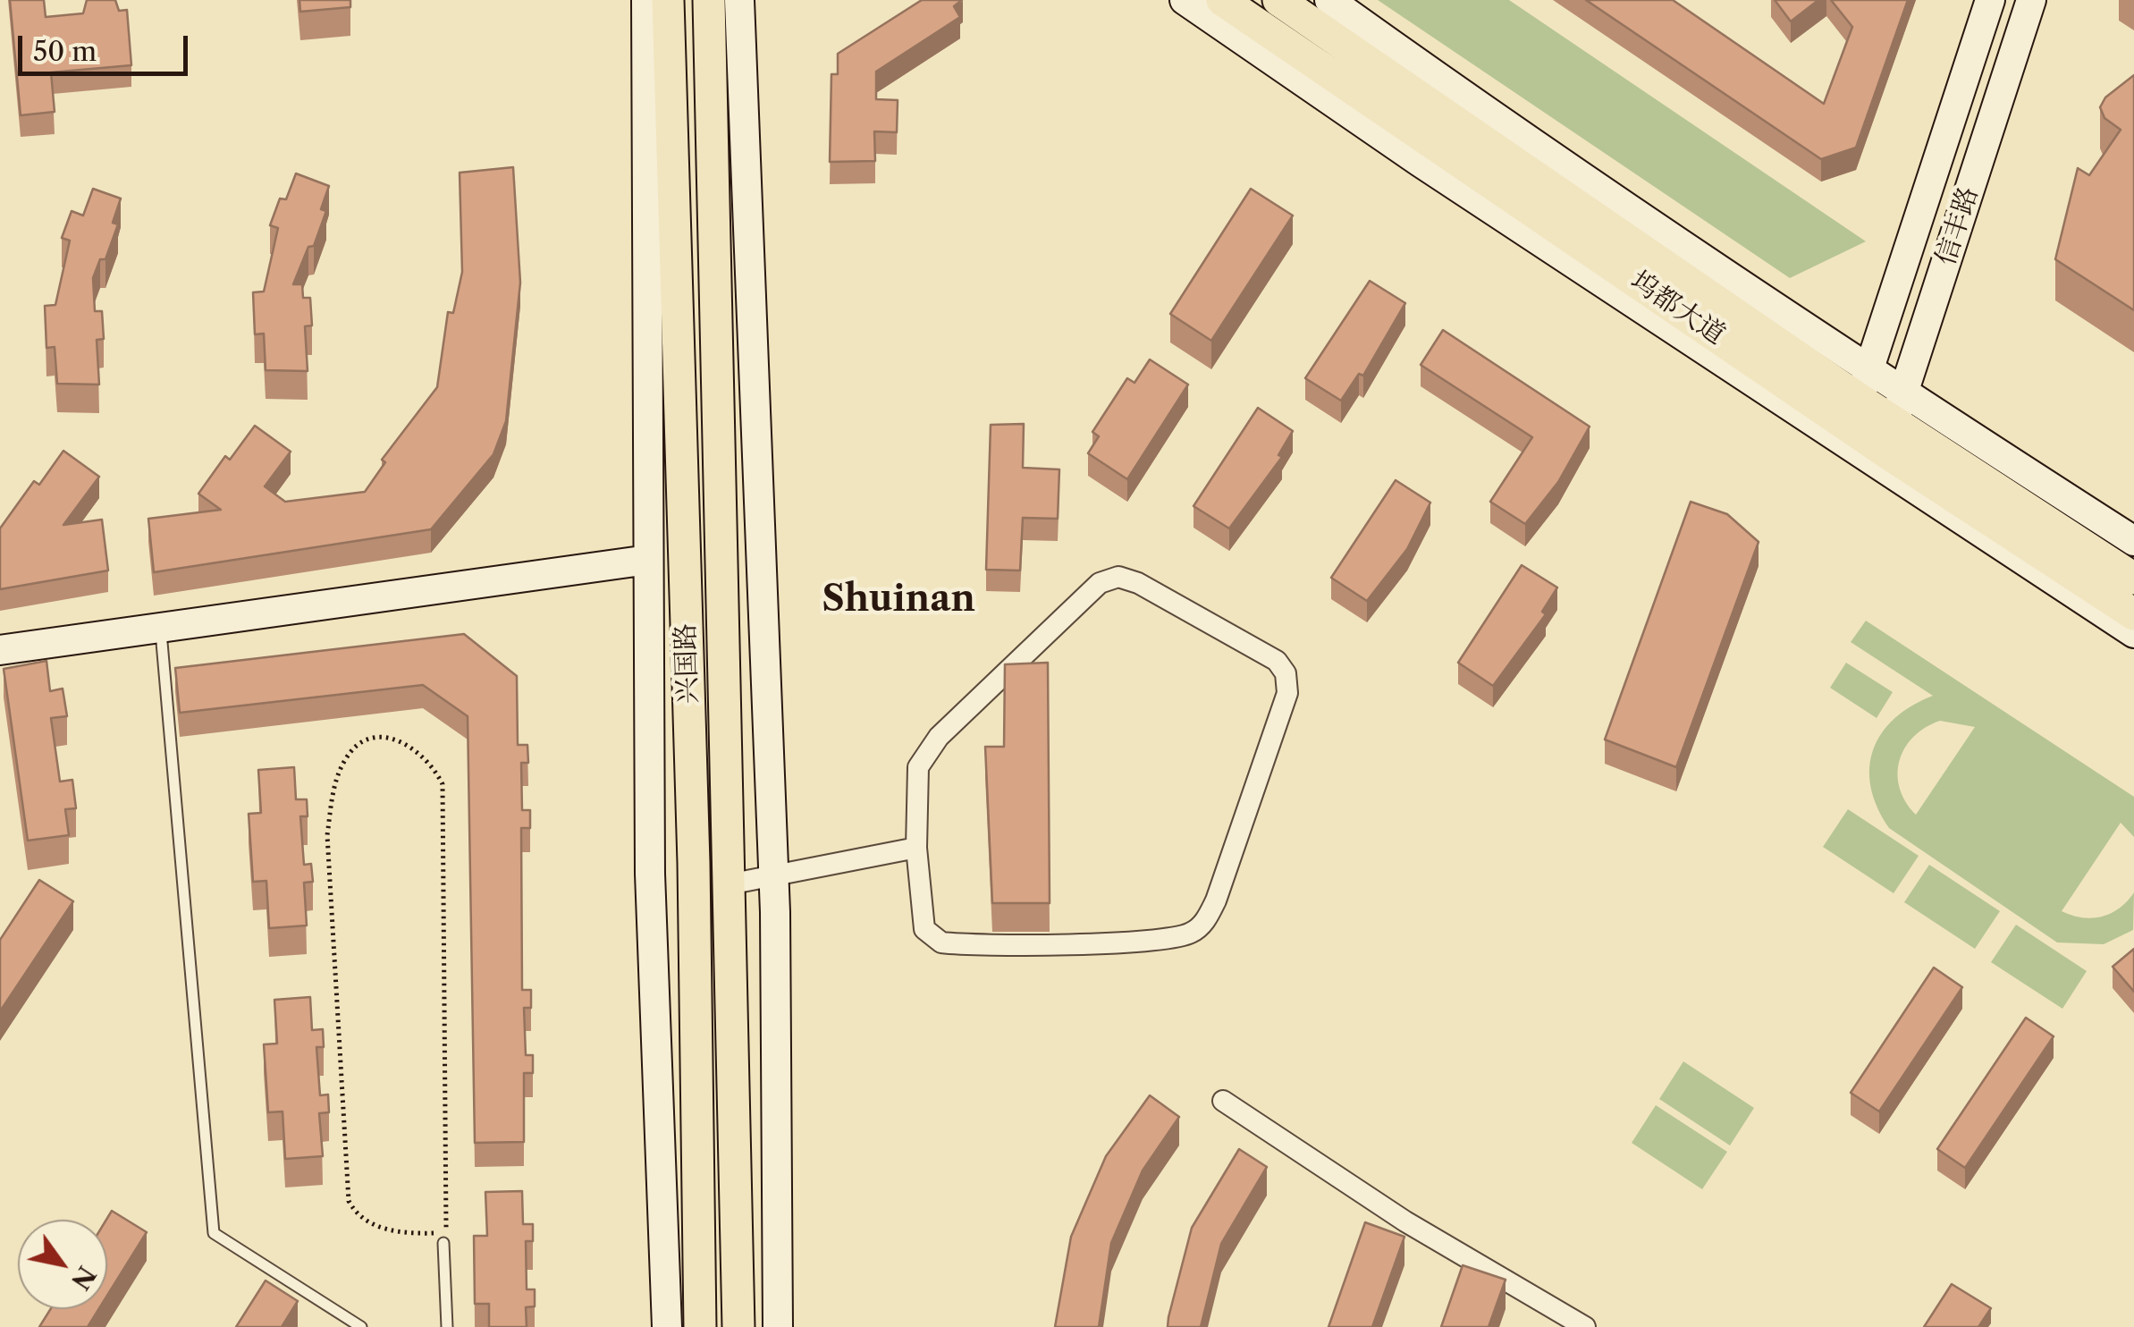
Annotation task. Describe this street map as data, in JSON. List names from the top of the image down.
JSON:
{
  "streets": {
    "main road": ["坞都大道", "兴国路"],
    "street": ["信丰路"]
  },
  "crossings": [
    ["信丰路", "坞都大道"]
  ],
  "districts": ["Shuinan"],
  "scale_bar": "50 m",
  "north": "bottom right"
}
